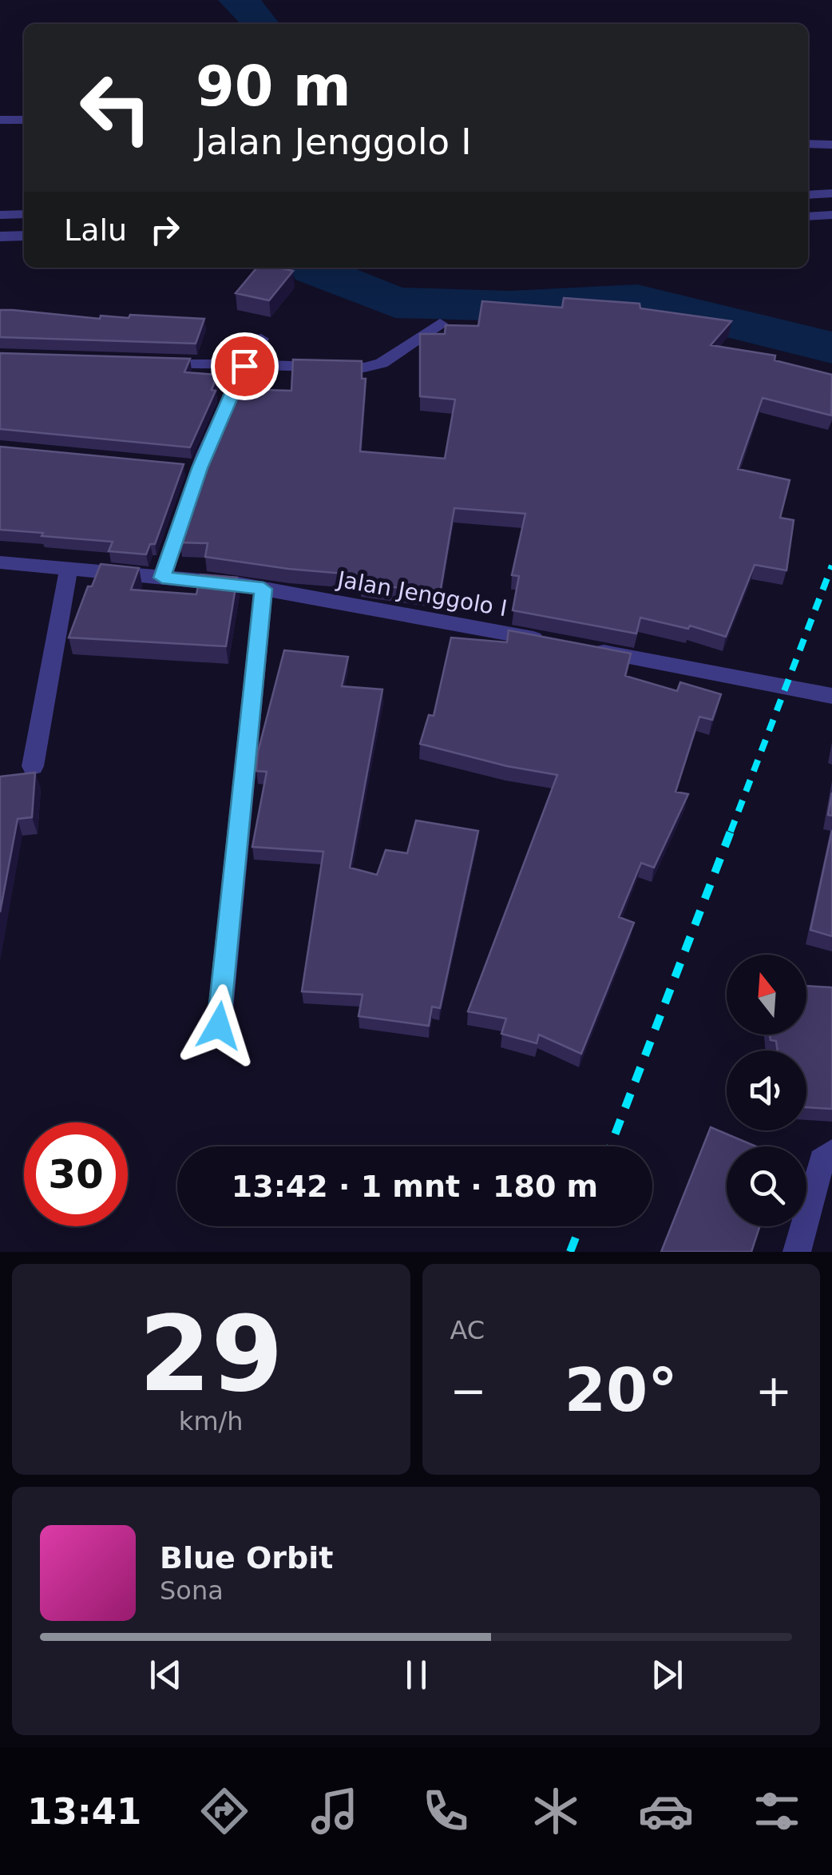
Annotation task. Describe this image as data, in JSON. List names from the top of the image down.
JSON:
{
  "streets": {
    "street": ["Jalan Jenggolo I"]
  },
  "north": "top",
  "page": {
    "turn": ["90 m", "Jalan Jenggolo I"],
    "then": "Lalu",
    "limit": "30",
    "trip": "13:42 · 1 mnt · 180 m",
    "tile": [
      ["29", "km/h"],
      "AC"
    ],
    "heat": ["−", "20°", "+"],
    "song": ["Blue Orbit", "Sona"],
    "tabs": "13:41"
  }
}
